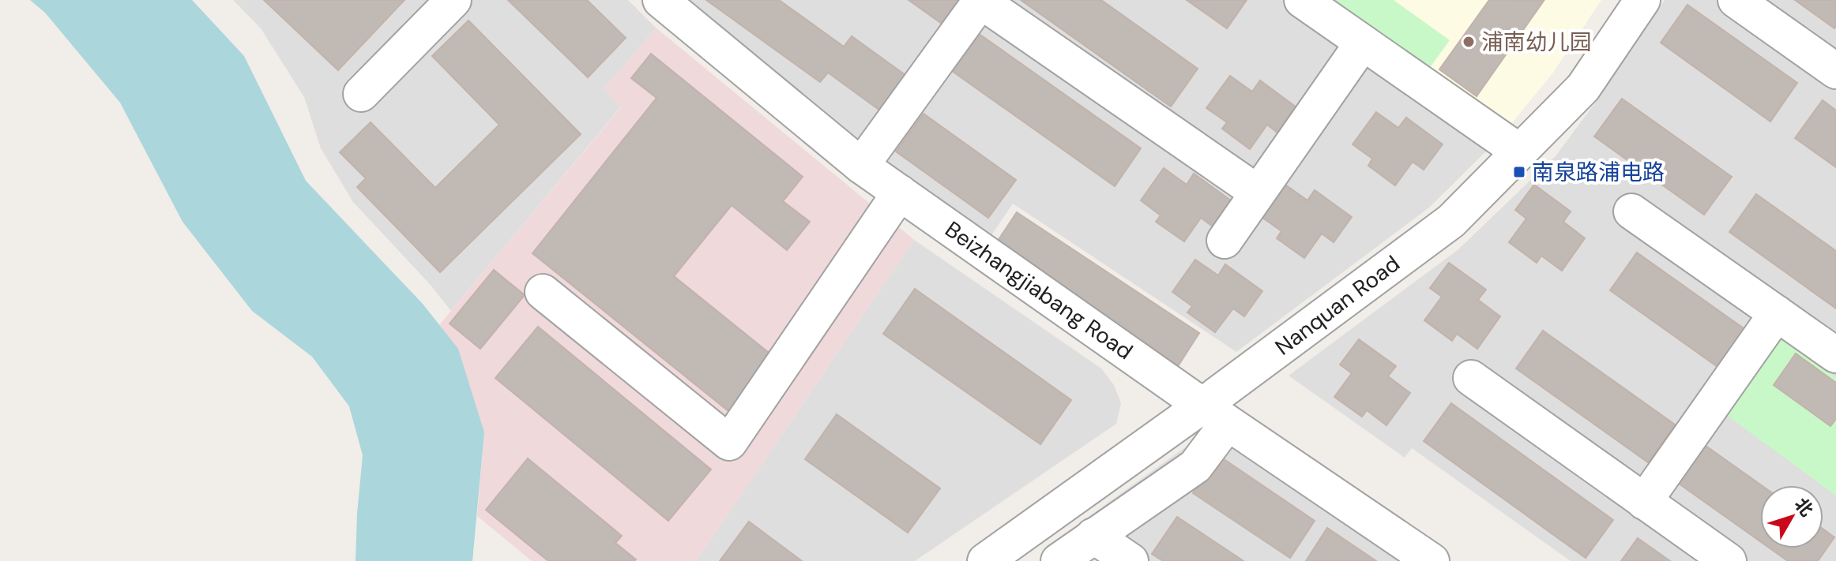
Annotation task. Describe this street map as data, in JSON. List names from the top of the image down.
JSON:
{
  "streets": {
    "street": ["Beizhangjiabang Road", "Nanquan Road"]
  },
  "crossings": [
    ["Beizhangjiabang Road", "Nanquan Road"]
  ],
  "places": {
    "other": ["浦南幼儿园"],
    "transit": ["南泉路浦电路"]
  },
  "north": "top right"
}
